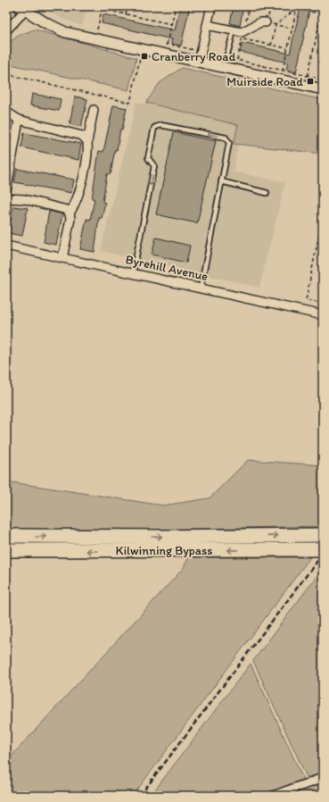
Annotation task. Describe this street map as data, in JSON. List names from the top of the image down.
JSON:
{
  "streets": {
    "highway": ["Kilwinning Bypass"],
    "street": ["Byrehill Avenue"]
  },
  "places": {
    "transit": ["Cranberry Road", "Muirside Road"]
  }
}
